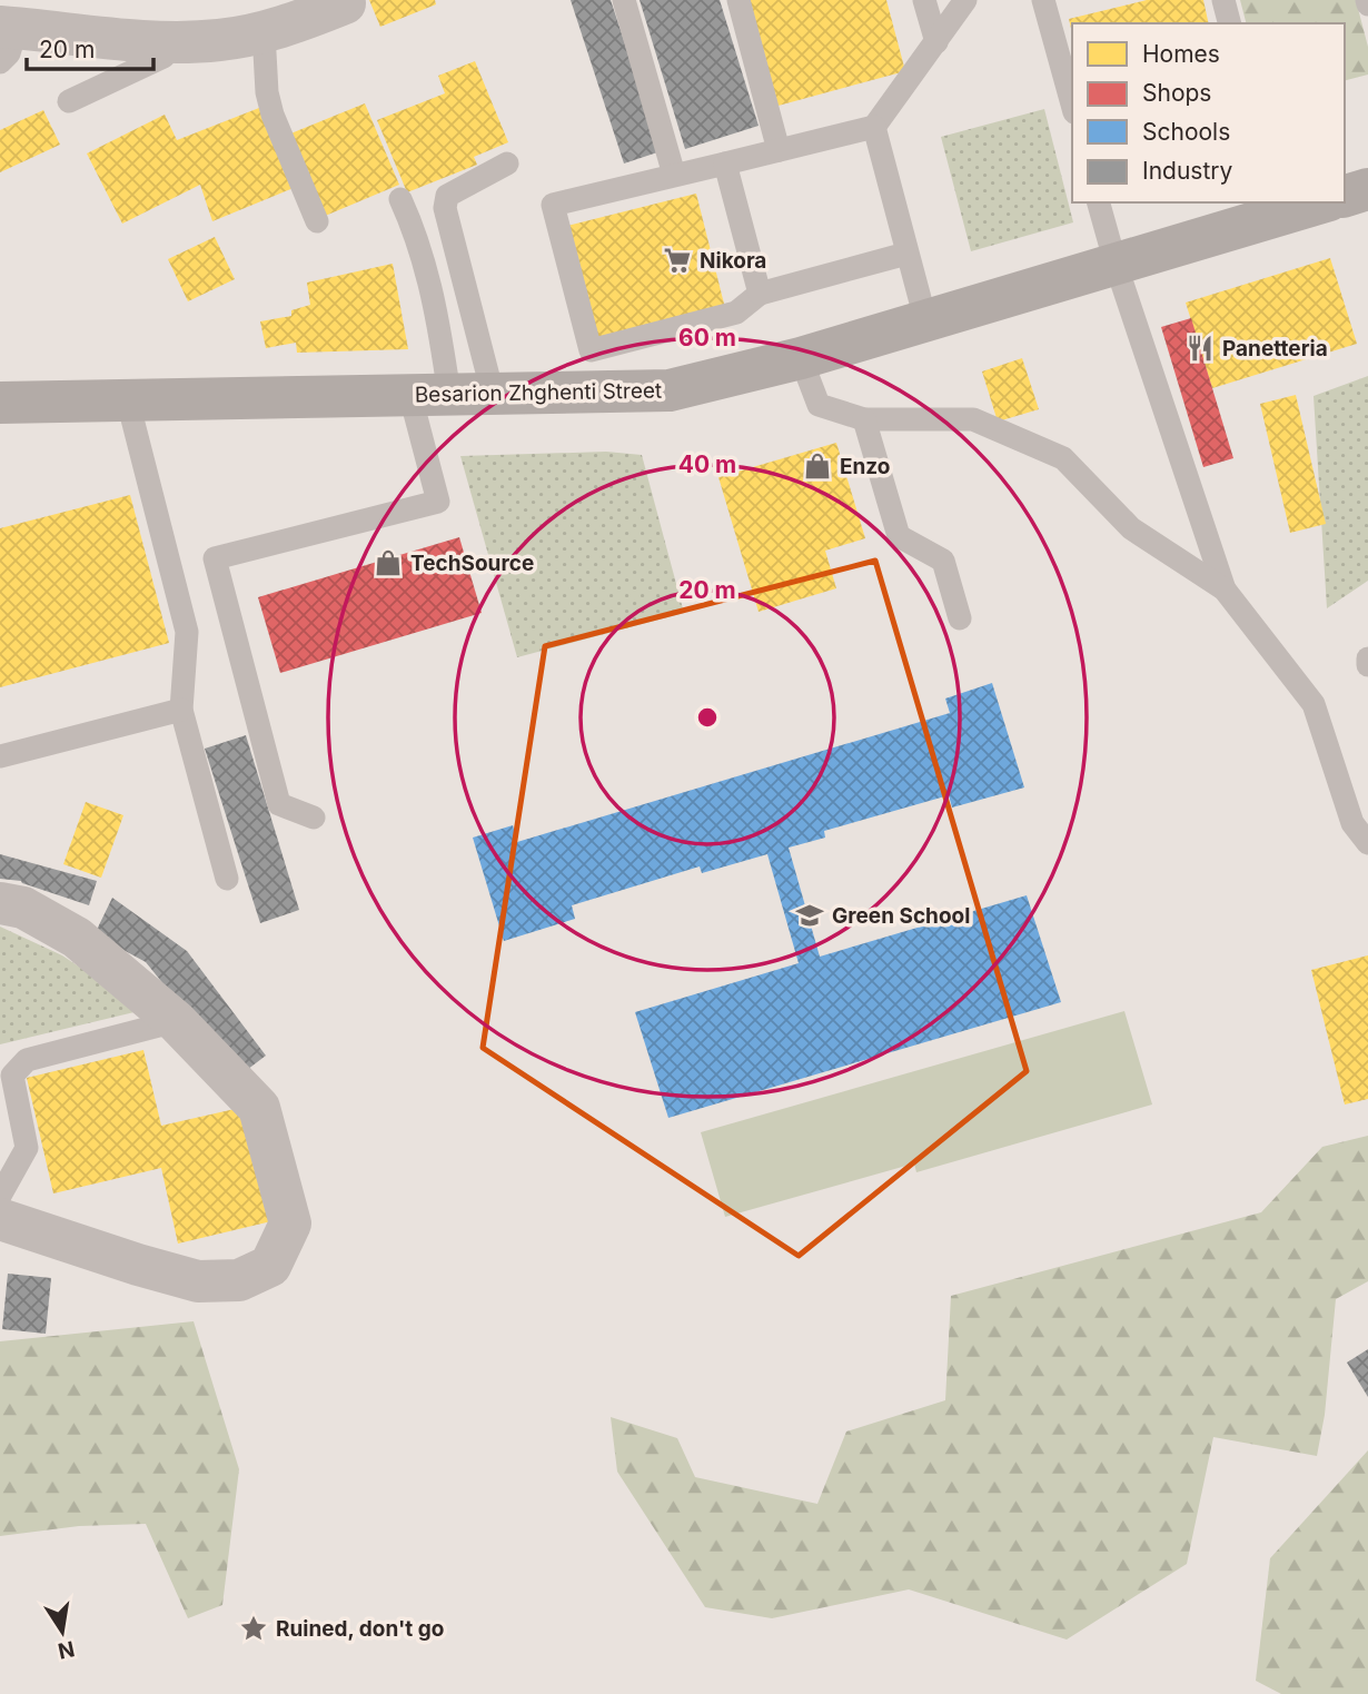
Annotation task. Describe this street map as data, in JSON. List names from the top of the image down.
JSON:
{
  "streets": {
    "main road": ["Besarion Zhghenti Street"]
  },
  "places": {
    "supermarket": ["Nikora"],
    "restaurant": ["Panetteria"],
    "shop": ["Enzo", "TechSource"],
    "school or university": ["Green School"],
    "place": ["Ruined, don't go"]
  },
  "legend": [
    "Homes",
    "Shops",
    "Schools",
    "Industry"
  ],
  "scale_bar": "20 m",
  "north": "bottom",
  "rings": ["60 m", "40 m", "20 m"]
}
